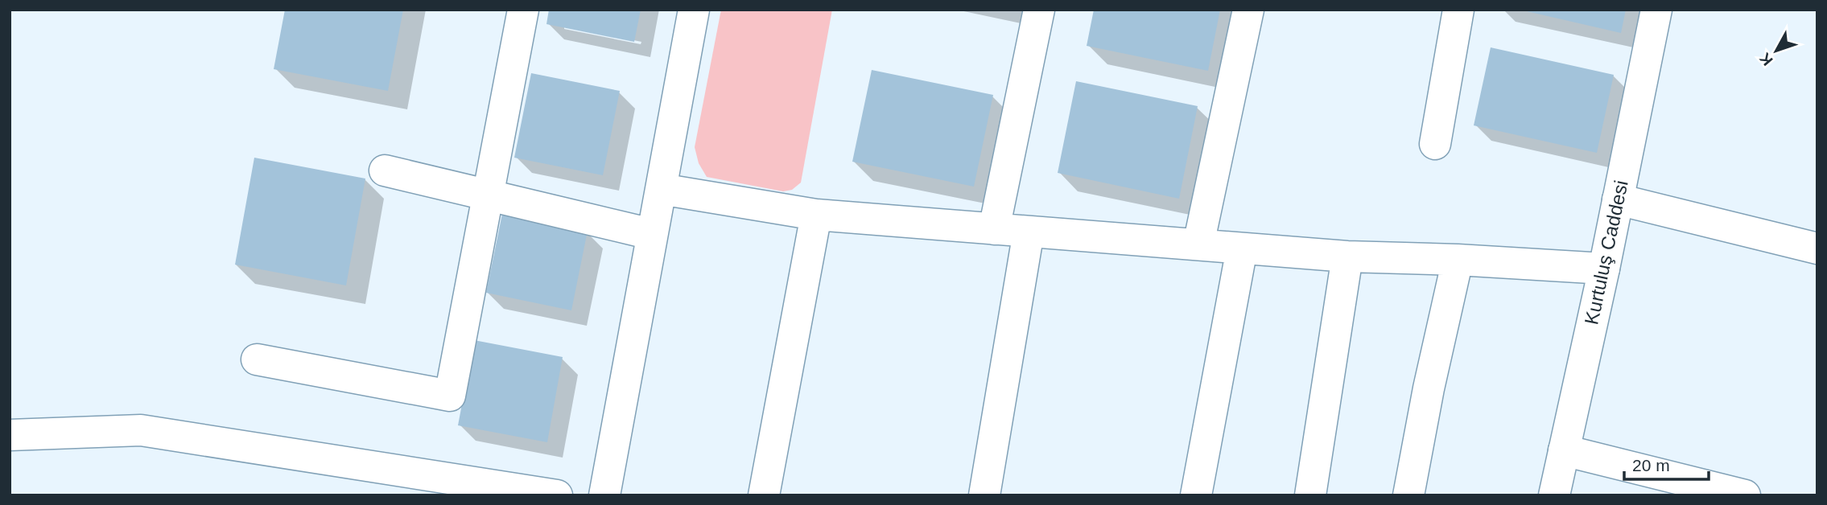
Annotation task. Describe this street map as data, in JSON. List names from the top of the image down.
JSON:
{
  "streets": {
    "street": ["Kurtuluş Caddesi"]
  },
  "scale_bar": "20 m",
  "north": "bottom left"
}
